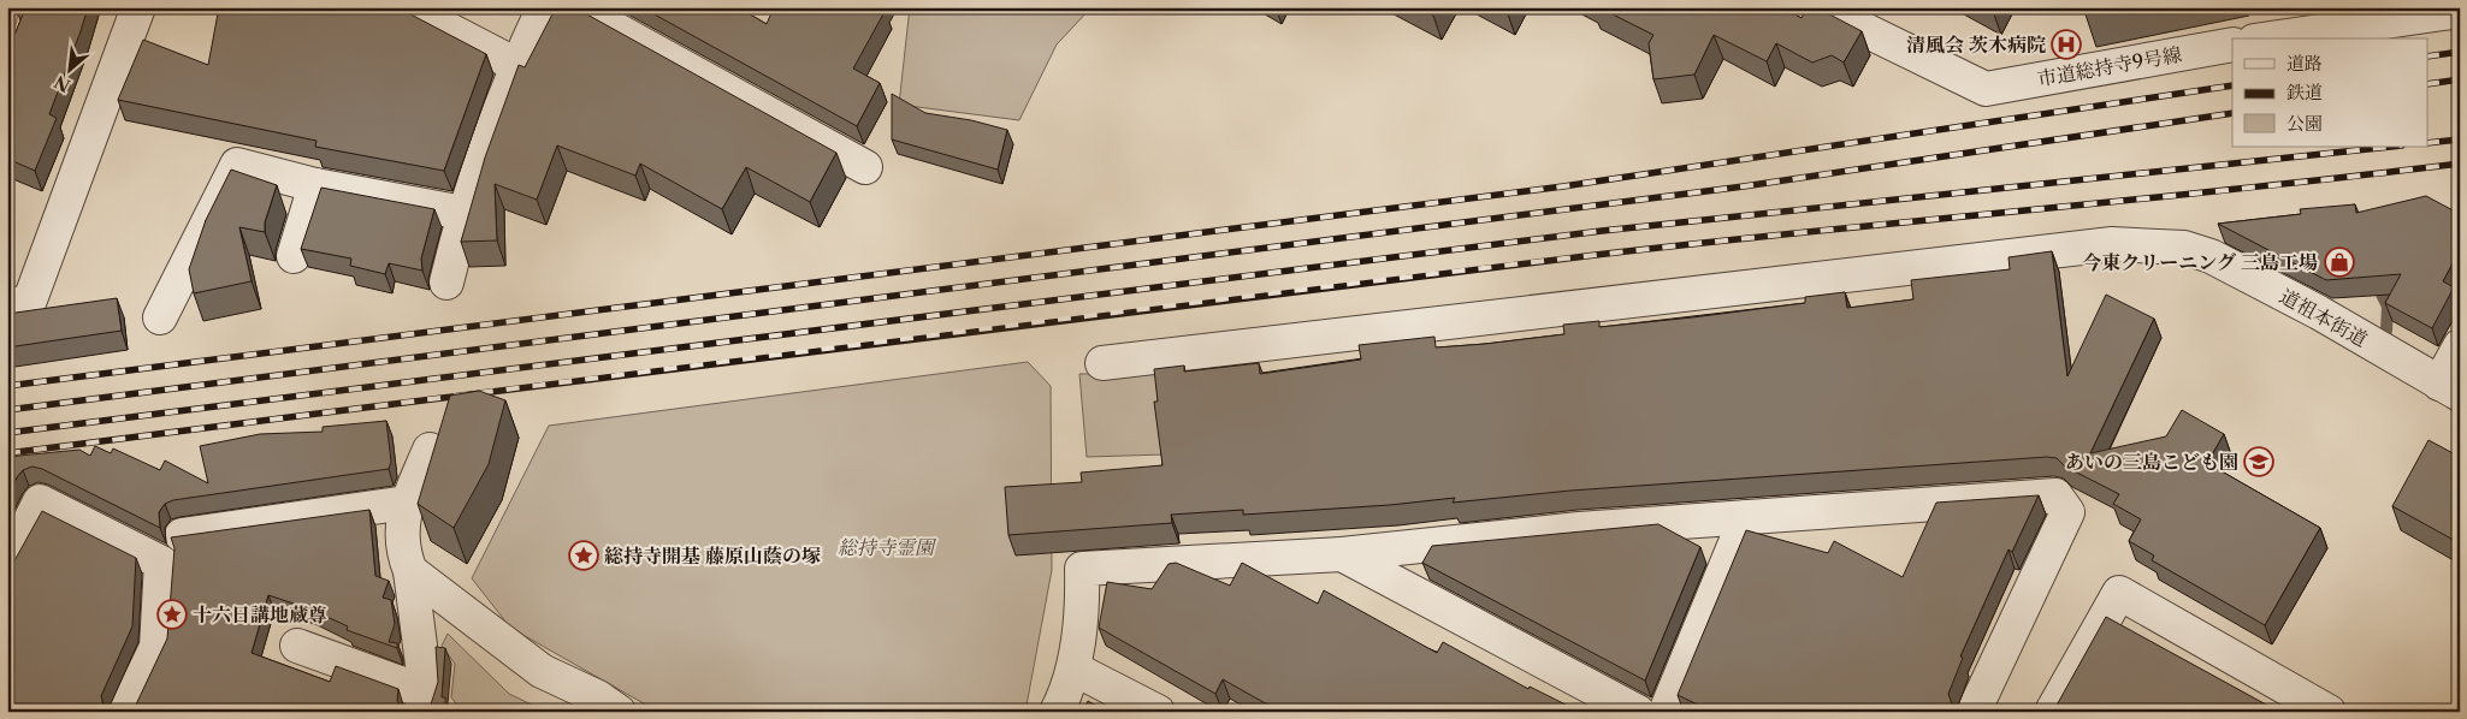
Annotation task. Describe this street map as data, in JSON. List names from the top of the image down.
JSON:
{
  "streets": {
    "street": ["市道総持寺9号線", "道祖本街道"]
  },
  "parks": ["総持寺霊園"],
  "places": {
    "hospital": ["清風会 茨木病院"],
    "shop": ["今東クリーニング 三島工場"],
    "school or university": ["あいの三島こども園"],
    "place": ["総持寺開基 藤原山蔭の塚", "十六日講地蔵尊"]
  },
  "legend": ["道路", "鉄道", "公園"],
  "north": "bottom left"
}
